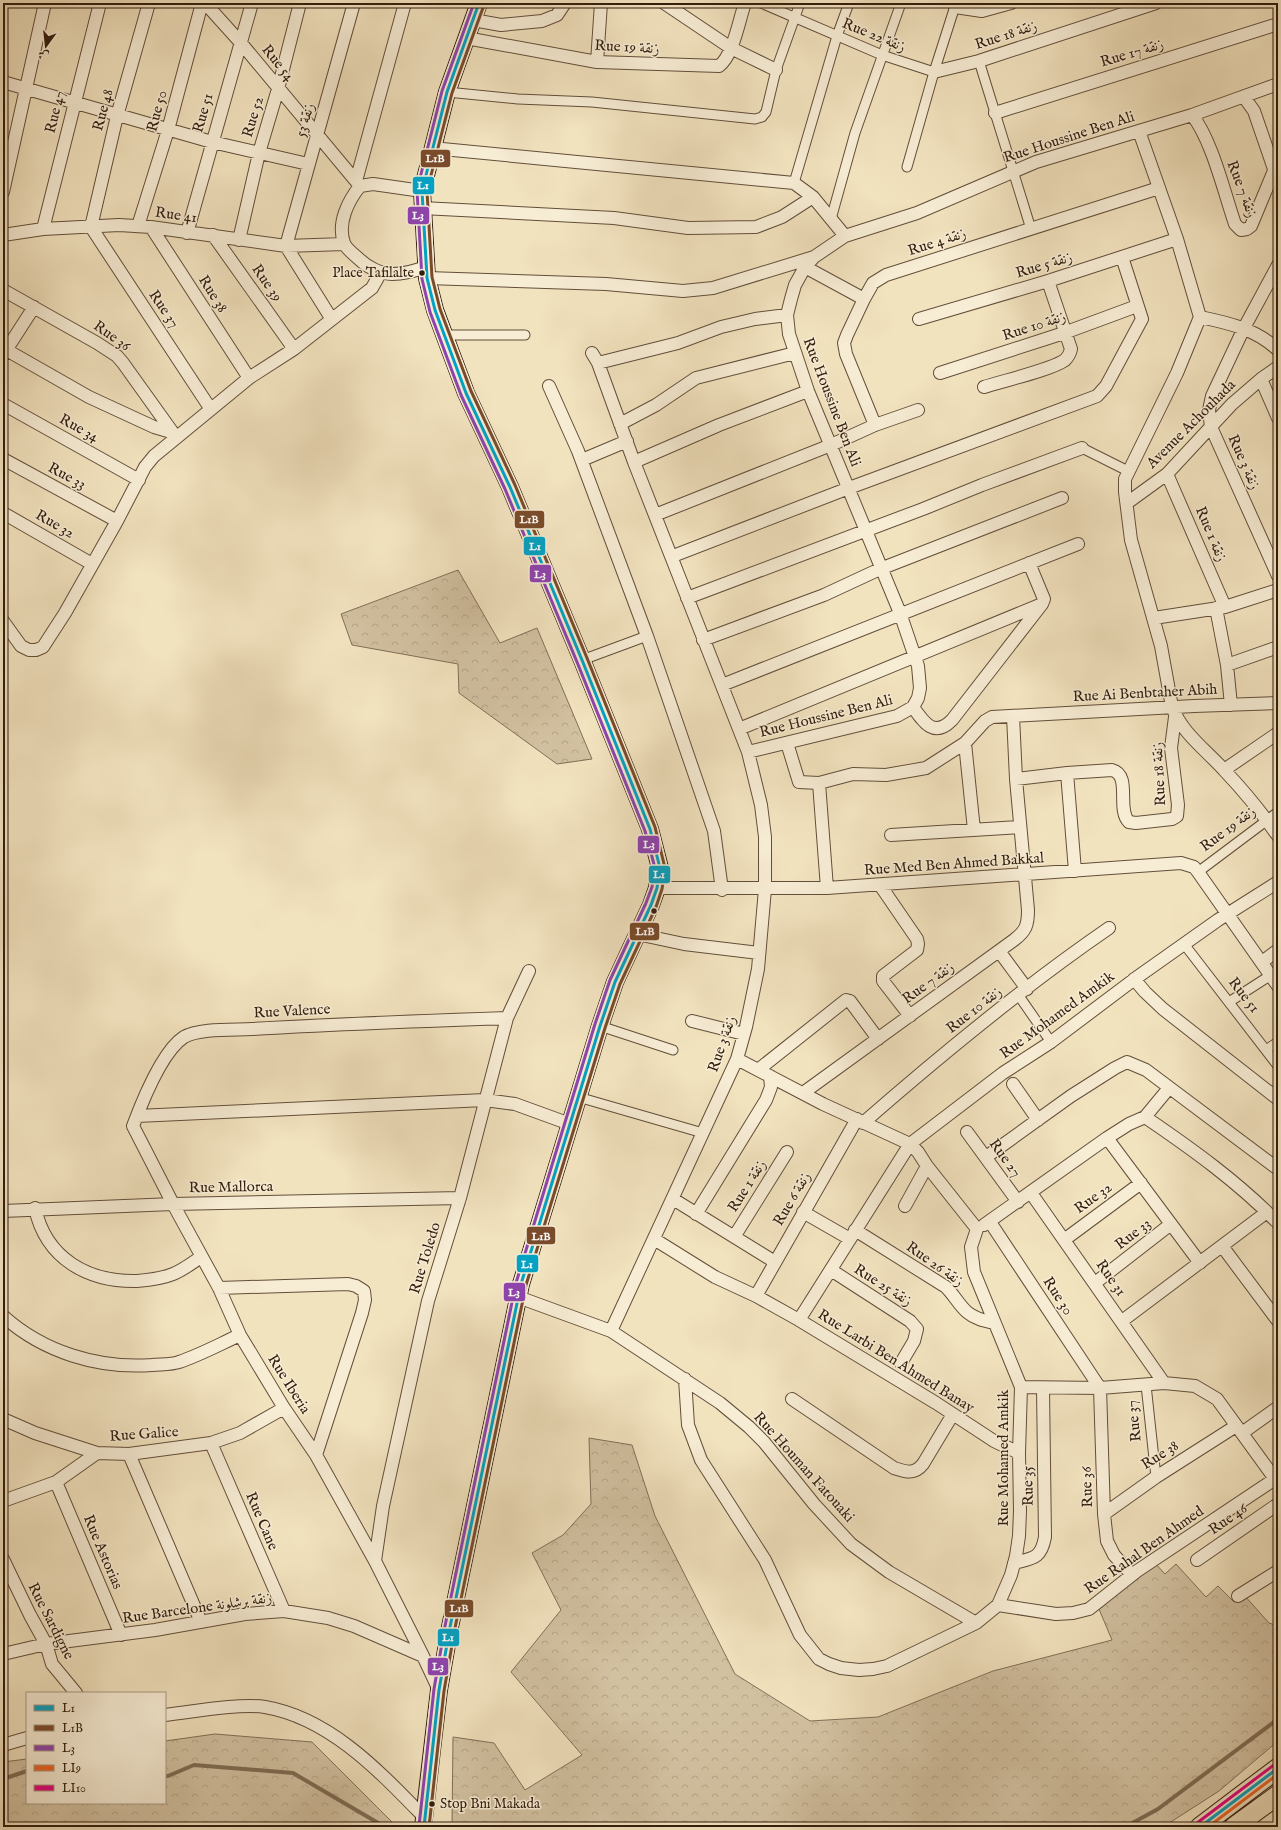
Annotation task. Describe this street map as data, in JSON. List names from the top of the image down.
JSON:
{
  "streets": {
    "street": [
      "Rue 22 زنقة",
      "Rue 18 زنقة",
      "Rue 19 زنقة",
      "Rue 17 زنقة",
      "Rue 54",
      "Rue 48",
      "Rue 50",
      "Rue 47",
      "Rue 51",
      "Rue 52",
      "زنقة 53",
      "Rue Houssine Ben Ali",
      "Rue 7 زنقة",
      "Rue 41",
      "Rue 4 زنقة",
      "Rue 5 زنقة",
      "Rue 39",
      "Rue 38",
      "Rue 37",
      "Rue 10 زنقة",
      "Rue 36",
      "Avenue Achouhada",
      "Rue 34",
      "Rue 3 زنقة",
      "Rue 33",
      "Rue 32",
      "Rue 1 زنقة",
      "Rue Ai Benbtaher Abih",
      "Rue Med Ben Ahmed Bakkal",
      "Rue Valence",
      "Rue Mohamed Amkik",
      "Rue 27",
      "Rue Mallorca",
      "Rue 6 زنقة",
      "Rue Toledo",
      "Rue 26 زنقة",
      "Rue 31",
      "Rue 25 زنقة",
      "Rue 30",
      "Rue Larbi Ben Ahmed Banay",
      "Rue Iberia",
      "Rue Galice",
      "Rue Houman Fatouaki",
      "Rue 35",
      "Rue 46",
      "Rue Cane",
      "Rue Rahal Ben Ahmed",
      "Rue Astorias",
      "Rue Barcelone زنقة برشلونة",
      "Rue Sardigne"
    ]
  },
  "crossings": [
    ["Rue 22 زنقة", "Rue 18 زنقة"],
    ["Rue 18 زنقة", "Rue 7 زنقة"],
    ["Rue 18 زنقة", "Rue Ai Benbtaher Abih"],
    ["Rue 19 زنقة", "Rue Med Ben Ahmed Bakkal"],
    ["Rue 54", "Rue 51"],
    ["Rue 54", "Rue 52"],
    ["Rue 54", "زنقة 53"],
    ["Rue 48", "Rue 41"],
    ["Rue 48", "Rue 37"],
    ["Rue 50", "Rue 41"],
    ["Rue 47", "Rue 41"],
    ["Rue 51", "Rue 41"],
    ["Rue 51", "Rue Mohamed Amkik"],
    ["Rue 52", "Rue 41"],
    ["زنقة 53", "Rue 41"],
    ["Rue Houssine Ben Ali", "Rue 7 زنقة"],
    ["Rue Houssine Ben Ali", "Rue 3 زنقة"],
    ["Rue 7 زنقة", "Rue Ai Benbtaher Abih"],
    ["Rue 7 زنقة", "Rue Med Ben Ahmed Bakkal"],
    ["Rue 41", "Rue 39"],
    ["Rue 41", "Rue 38"],
    ["Rue 41", "Rue 37"],
    ["Rue 38", "Rue 37"],
    ["Rue 38", "Rue 36"],
    ["Rue 10 زنقة", "Rue 6 زنقة"],
    ["Rue 36", "Rue 30"],
    ["Rue 36", "Rue Rahal Ben Ahmed"],
    ["Avenue Achouhada", "Rue 3 زنقة"],
    ["Avenue Achouhada", "Rue 1 زنقة"],
    ["Rue 3 زنقة", "Rue Med Ben Ahmed Bakkal"],
    ["Rue 3 زنقة", "Rue Larbi Ben Ahmed Banay"],
    ["Rue 3 زنقة", "Rue Houman Fatouaki"],
    ["Rue 33", "Rue 31"],
    ["Rue 32", "Rue 31"],
    ["Rue 1 زنقة", "Rue Ai Benbtaher Abih"],
    ["Rue Med Ben Ahmed Bakkal", "Rue Mohamed Amkik"],
    ["Rue Valence", "Rue Toledo"],
    ["Rue Valence", "Rue Iberia"],
    ["Rue Mohamed Amkik", "Rue 26 زنقة"],
    ["Rue Mohamed Amkik", "Rue 25 زنقة"],
    ["Rue Mohamed Amkik", "Rue Larbi Ben Ahmed Banay"],
    ["Rue Mohamed Amkik", "Rue Houman Fatouaki"],
    ["Rue Mohamed Amkik", "Rue 35"],
    ["Rue Mohamed Amkik", "Rue Rahal Ben Ahmed"],
    ["Rue Mallorca", "Rue Toledo"],
    ["Rue Mallorca", "Rue Iberia"],
    ["Rue 6 زنقة", "Rue 26 زنقة"],
    ["Rue 6 زنقة", "Rue Larbi Ben Ahmed Banay"],
    ["Rue Toledo", "Rue Iberia"],
    ["Rue Iberia", "Rue Galice"],
    ["Rue Iberia", "Rue Barcelone زنقة برشلونة"],
    ["Rue Galice", "Rue Cane"],
    ["Rue Cane", "Rue Barcelone زنقة برشلونة"],
    ["Rue Astorias", "Rue Barcelone زنقة برشلونة"],
    ["Rue Barcelone زنقة برشلونة", "Rue Sardigne"]
  ],
  "places": ["Place Tafilalte", "Stop Bni Makada"],
  "lines": [
    "transit line L1",
    "transit line L3",
    "transit line L1B",
    "transit line LI10",
    "transit line LI9"
  ],
  "legend": [
    "L1",
    "L1B",
    "L3",
    "LI9",
    "LI10"
  ],
  "north": "bottom"
}
